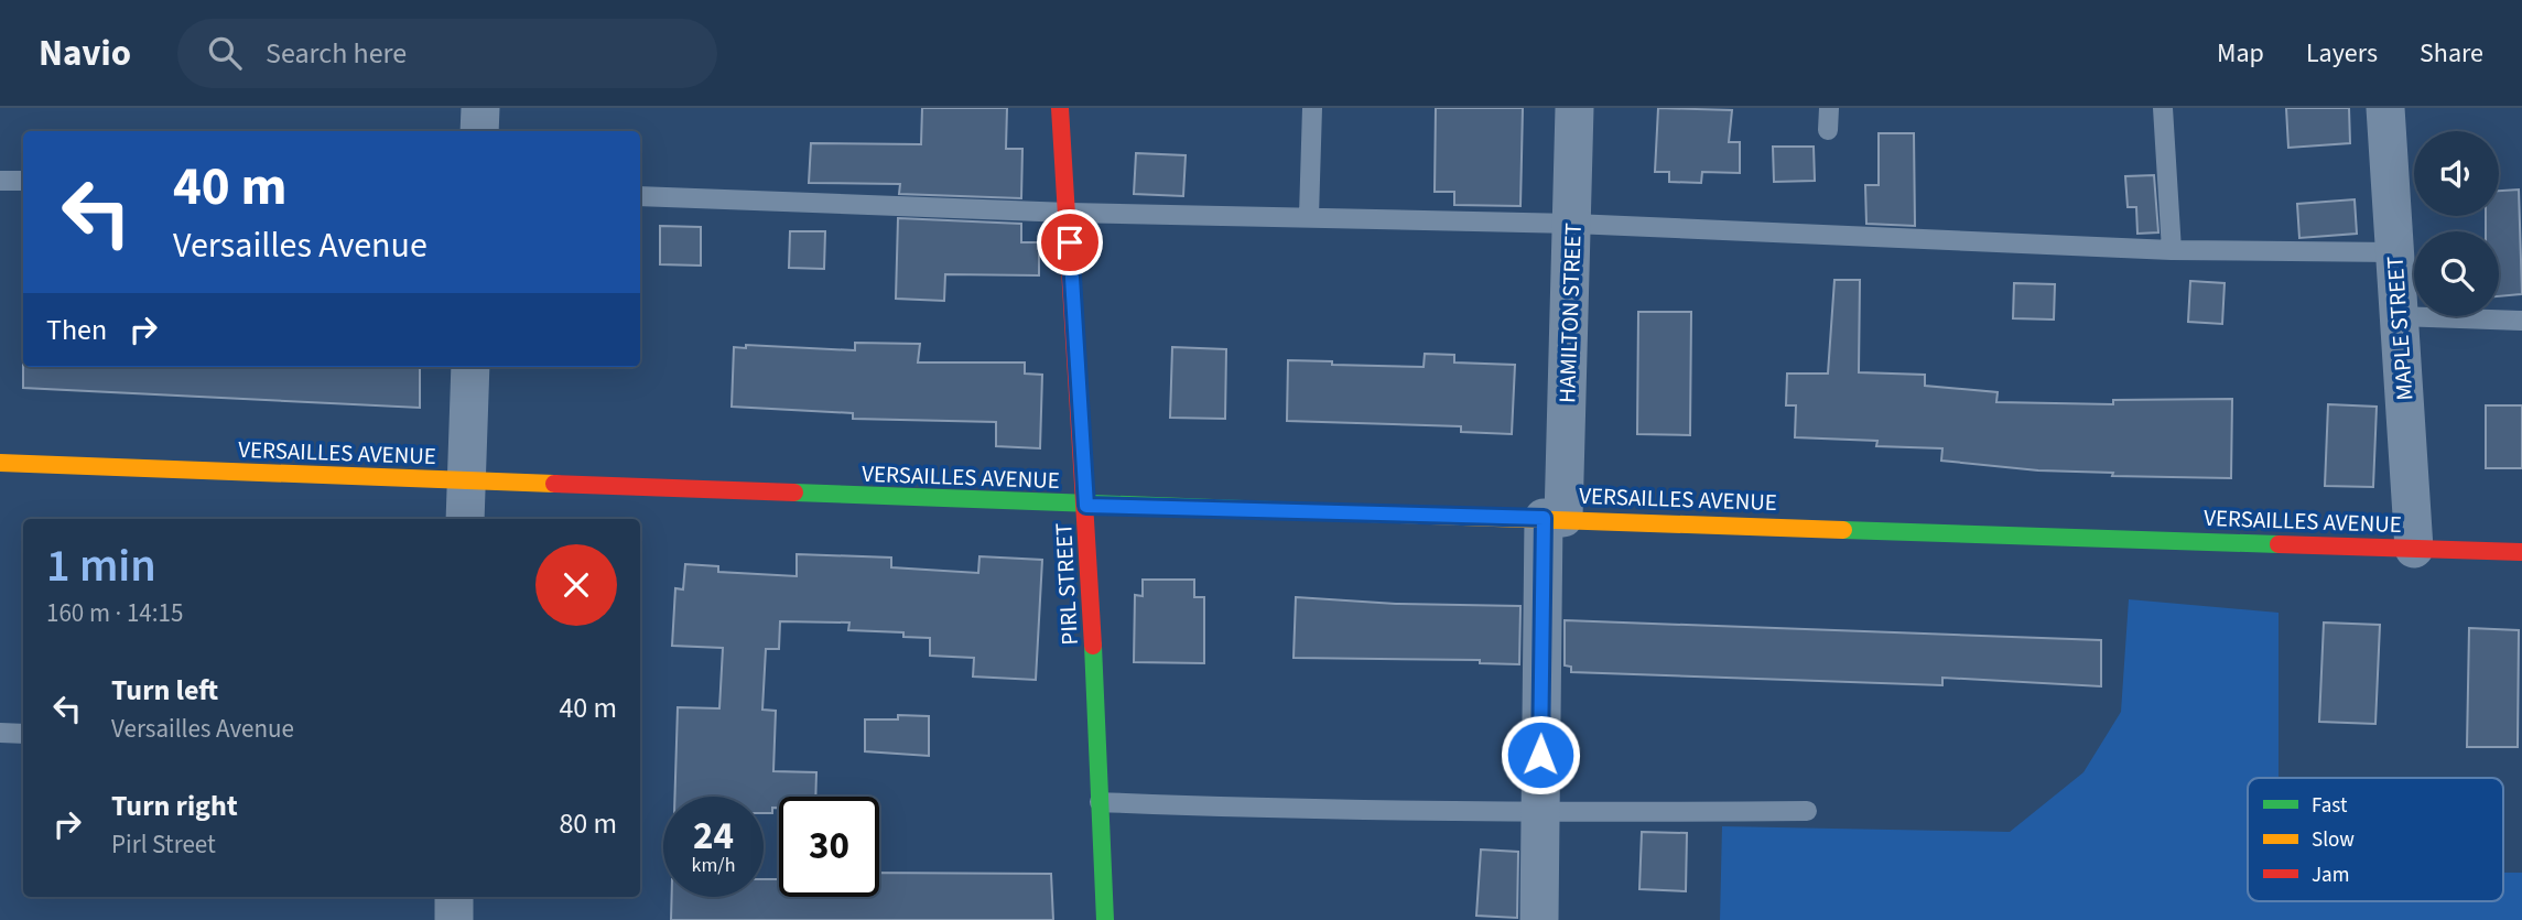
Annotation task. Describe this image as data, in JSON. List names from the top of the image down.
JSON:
{
  "streets": {
    "street": [
      "HAMILTON STREET",
      "MAPLE STREET",
      "VERSAILLES AVENUE",
      "PIRL STREET"
    ]
  },
  "crossings": [
    ["HAMILTON STREET", "VERSAILLES AVENUE"],
    ["MAPLE STREET", "VERSAILLES AVENUE"],
    ["VERSAILLES AVENUE", "PIRL STREET"]
  ],
  "legend": ["Fast", "Slow", "Jam"],
  "page": {
    "header": "Navio",
    "search": "Search here",
    "nav": ["Map", "Layers", "Share"],
    "turn": ["40 m", "Versailles Avenue"],
    "then": "Then",
    "heading": ["1 min", "160 m · 14:15"],
    "list": [
      {
        "name": "Turn left",
        "note": "Versailles Avenue",
        "value": "40 m"
      },
      {
        "name": "Turn right",
        "note": "Pirl Street",
        "value": "80 m"
      }
    ],
    "speed": "24 km/h",
    "limit": "30"
  }
}
